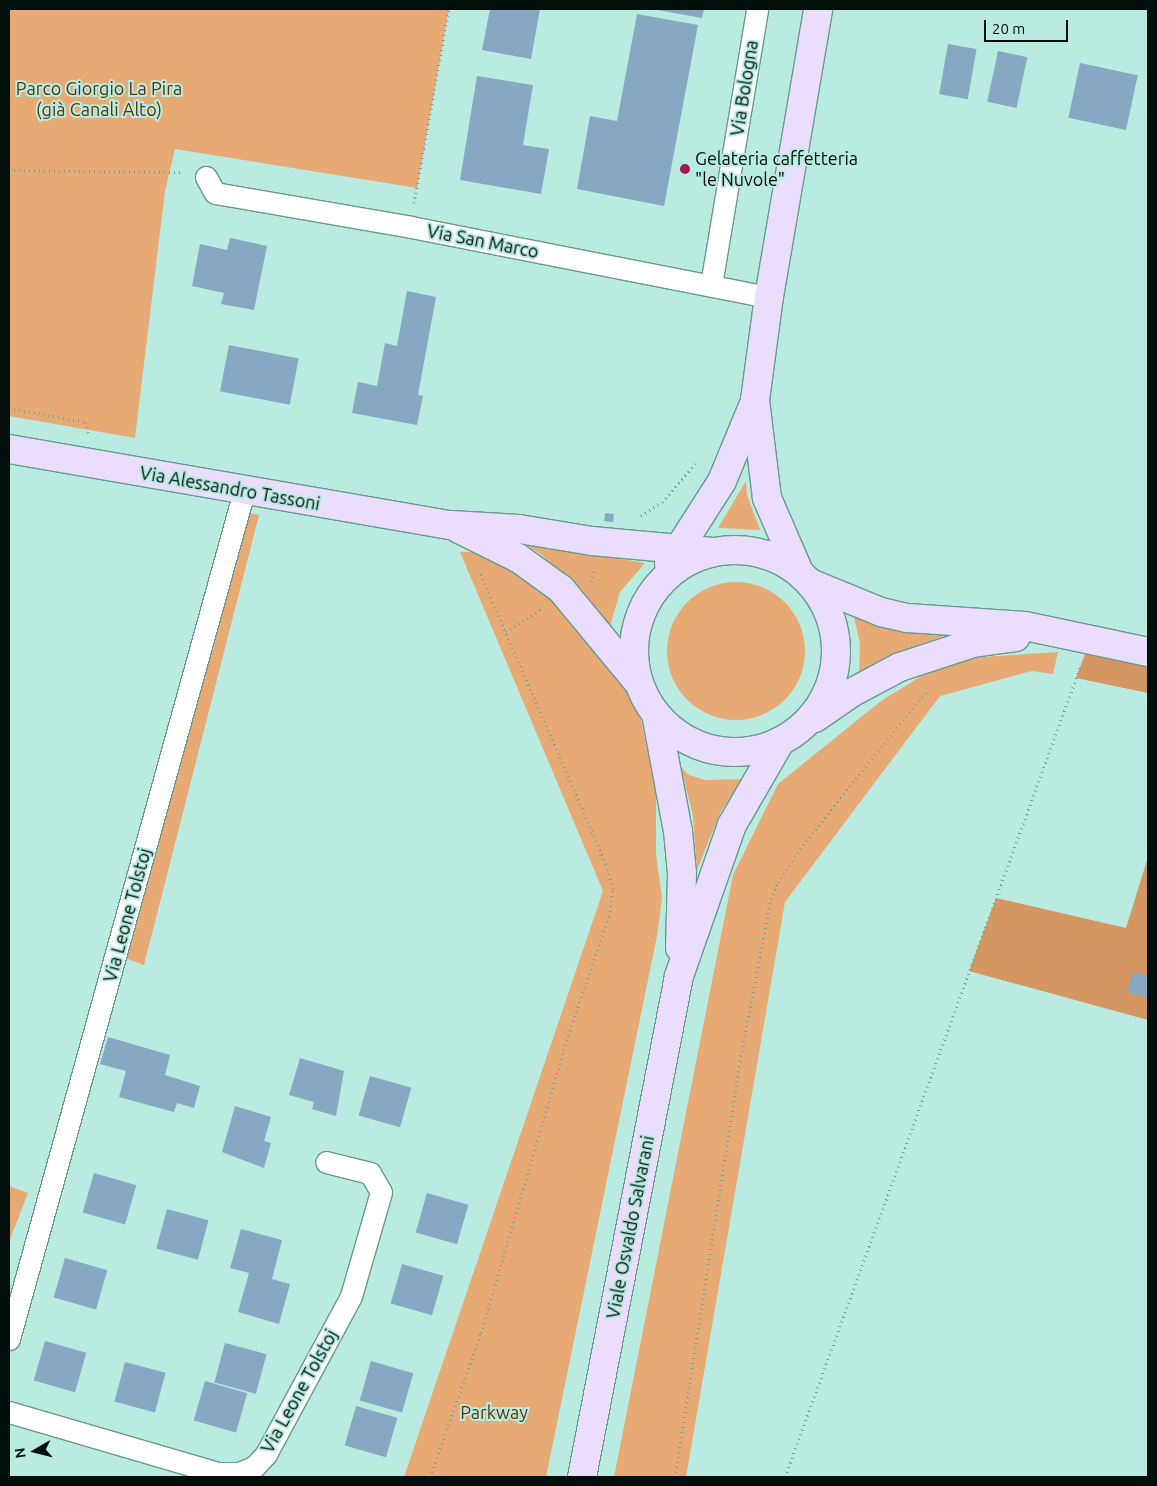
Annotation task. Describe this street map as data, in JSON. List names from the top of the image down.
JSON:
{
  "streets": {
    "main road": ["Via Alessandro Tassoni", "Viale Osvaldo Salvarani"],
    "street": ["Via Bologna", "Via San Marco", "Via Leone Tolstoj"]
  },
  "crossings": [
    ["Via Bologna", "Via San Marco"],
    ["Via Alessandro Tassoni", "Via Leone Tolstoj"]
  ],
  "parks": ["Parco Giorgio La Pira (già Canali Alto)", "Parkway"],
  "places": ["Gelateria caffetteria \"le Nuvole\""],
  "scale_bar": "20 m",
  "north": "left"
}
